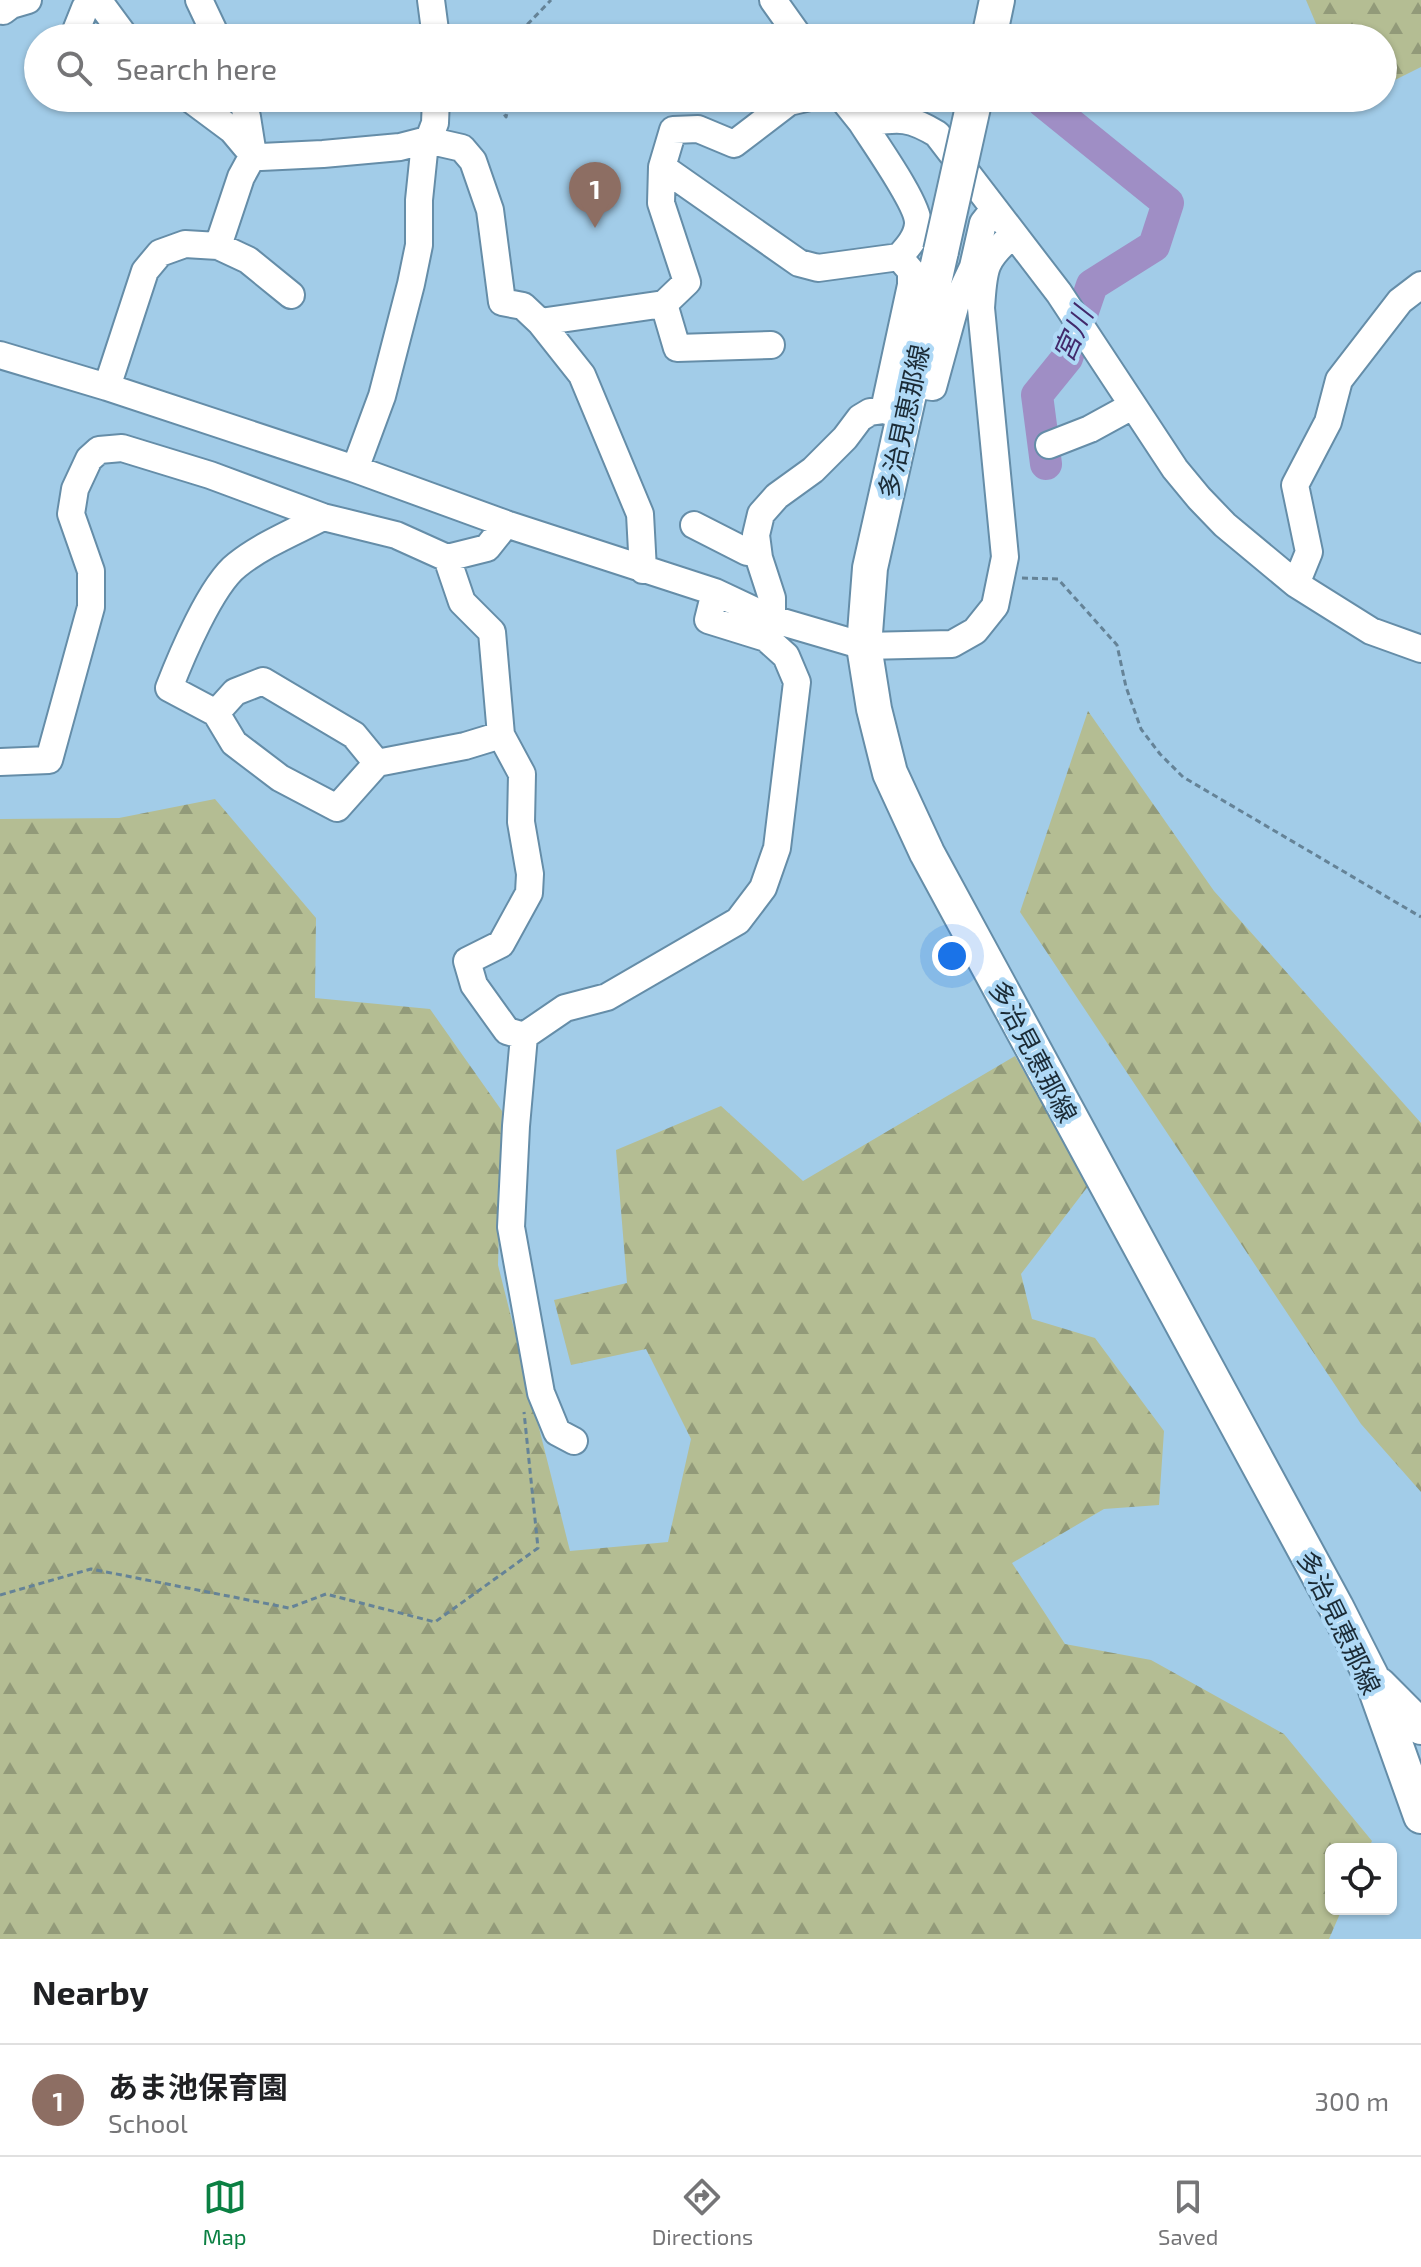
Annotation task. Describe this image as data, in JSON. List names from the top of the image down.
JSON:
{
  "streets": {
    "main road": ["多治見恵那線"]
  },
  "water": ["宮川"],
  "page": {
    "search": "Search here",
    "pins": "1",
    "heading": "Nearby",
    "list": [
      {
        "mark": "1",
        "name": "あま池保育園",
        "note": "School",
        "value": "300 m"
      }
    ],
    "nav": ["Map", "Directions", "Saved"]
  }
}
